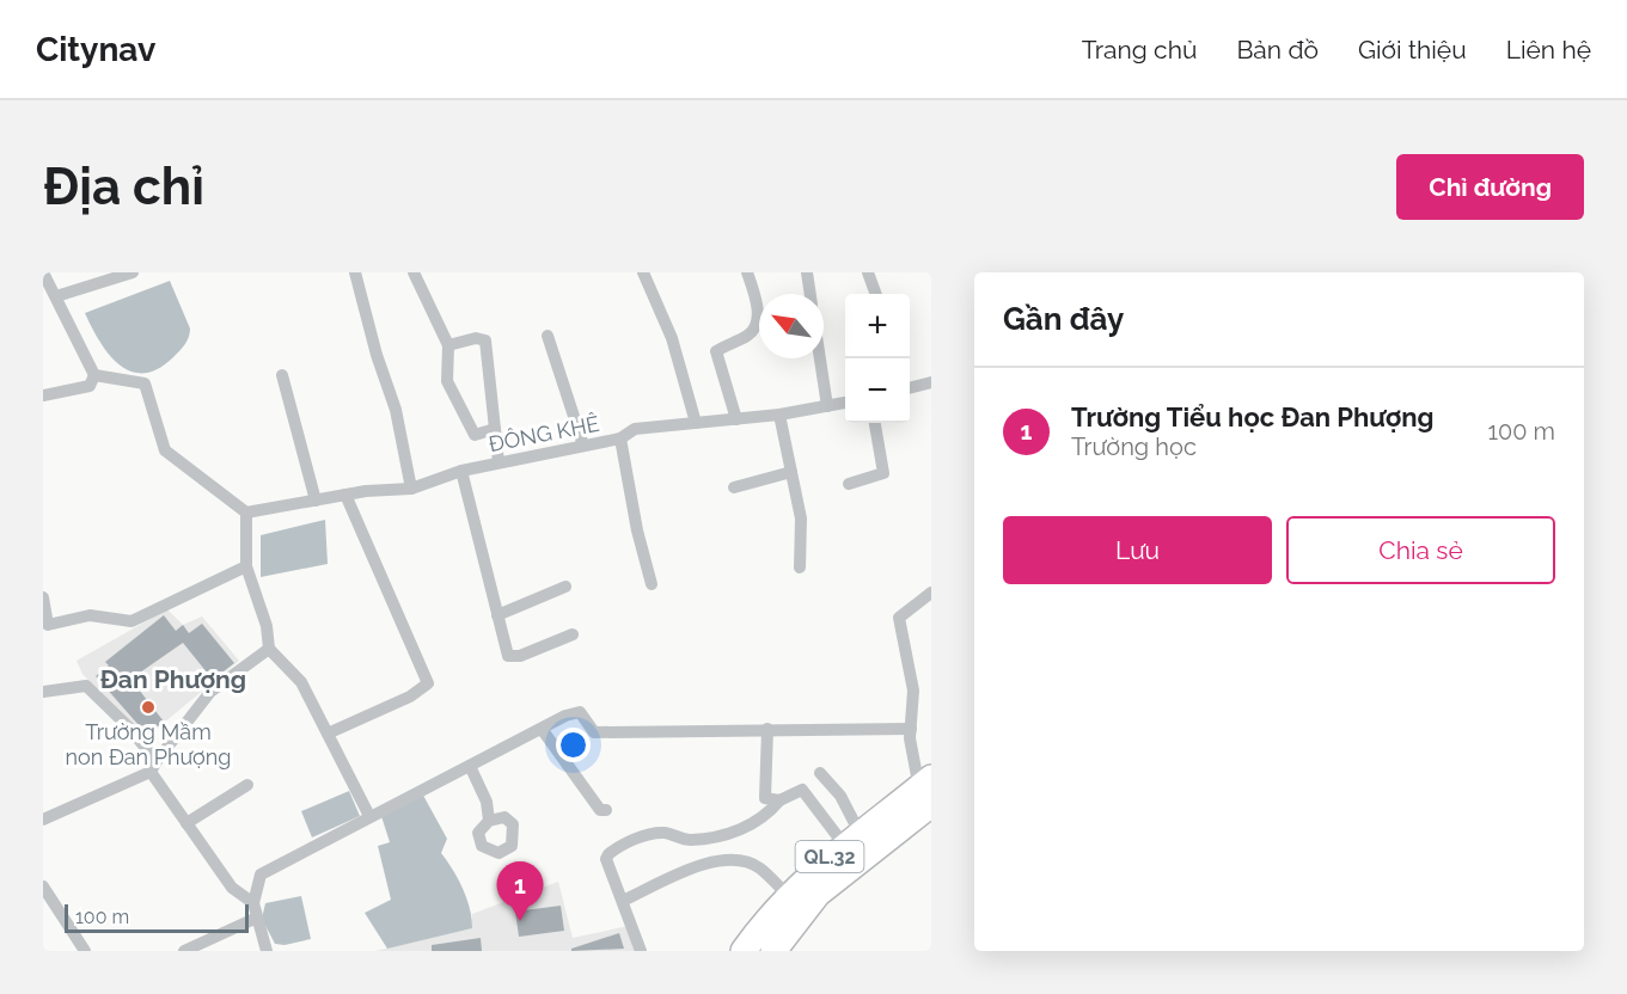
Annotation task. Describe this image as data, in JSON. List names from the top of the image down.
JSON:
{
  "streets": {
    "highway": ["QL.32"],
    "street": ["ĐÔNG KHÊ"]
  },
  "districts": ["Đan Phượng"],
  "places": ["Trường Mầm non Đan Phượng"],
  "scale_bar": "100 m",
  "north": "top left",
  "page": {
    "header": "Citynav",
    "nav": [
      "Trang chủ",
      "Bản đồ",
      "Giới thiệu",
      "Liên hệ"
    ],
    "buttons": [
      "Chỉ đường",
      ["Lưu", "Chia sẻ"]
    ],
    "title": "Địa chỉ",
    "heading": "Gần đây",
    "map_buttons": ["+", "−"],
    "list": [
      {
        "mark": "1",
        "name": "Trường Tiểu học Đan Phượng",
        "note": "Trường học",
        "value": "100 m"
      }
    ],
    "pins": "1",
    "scale": "100 m"
  }
}
